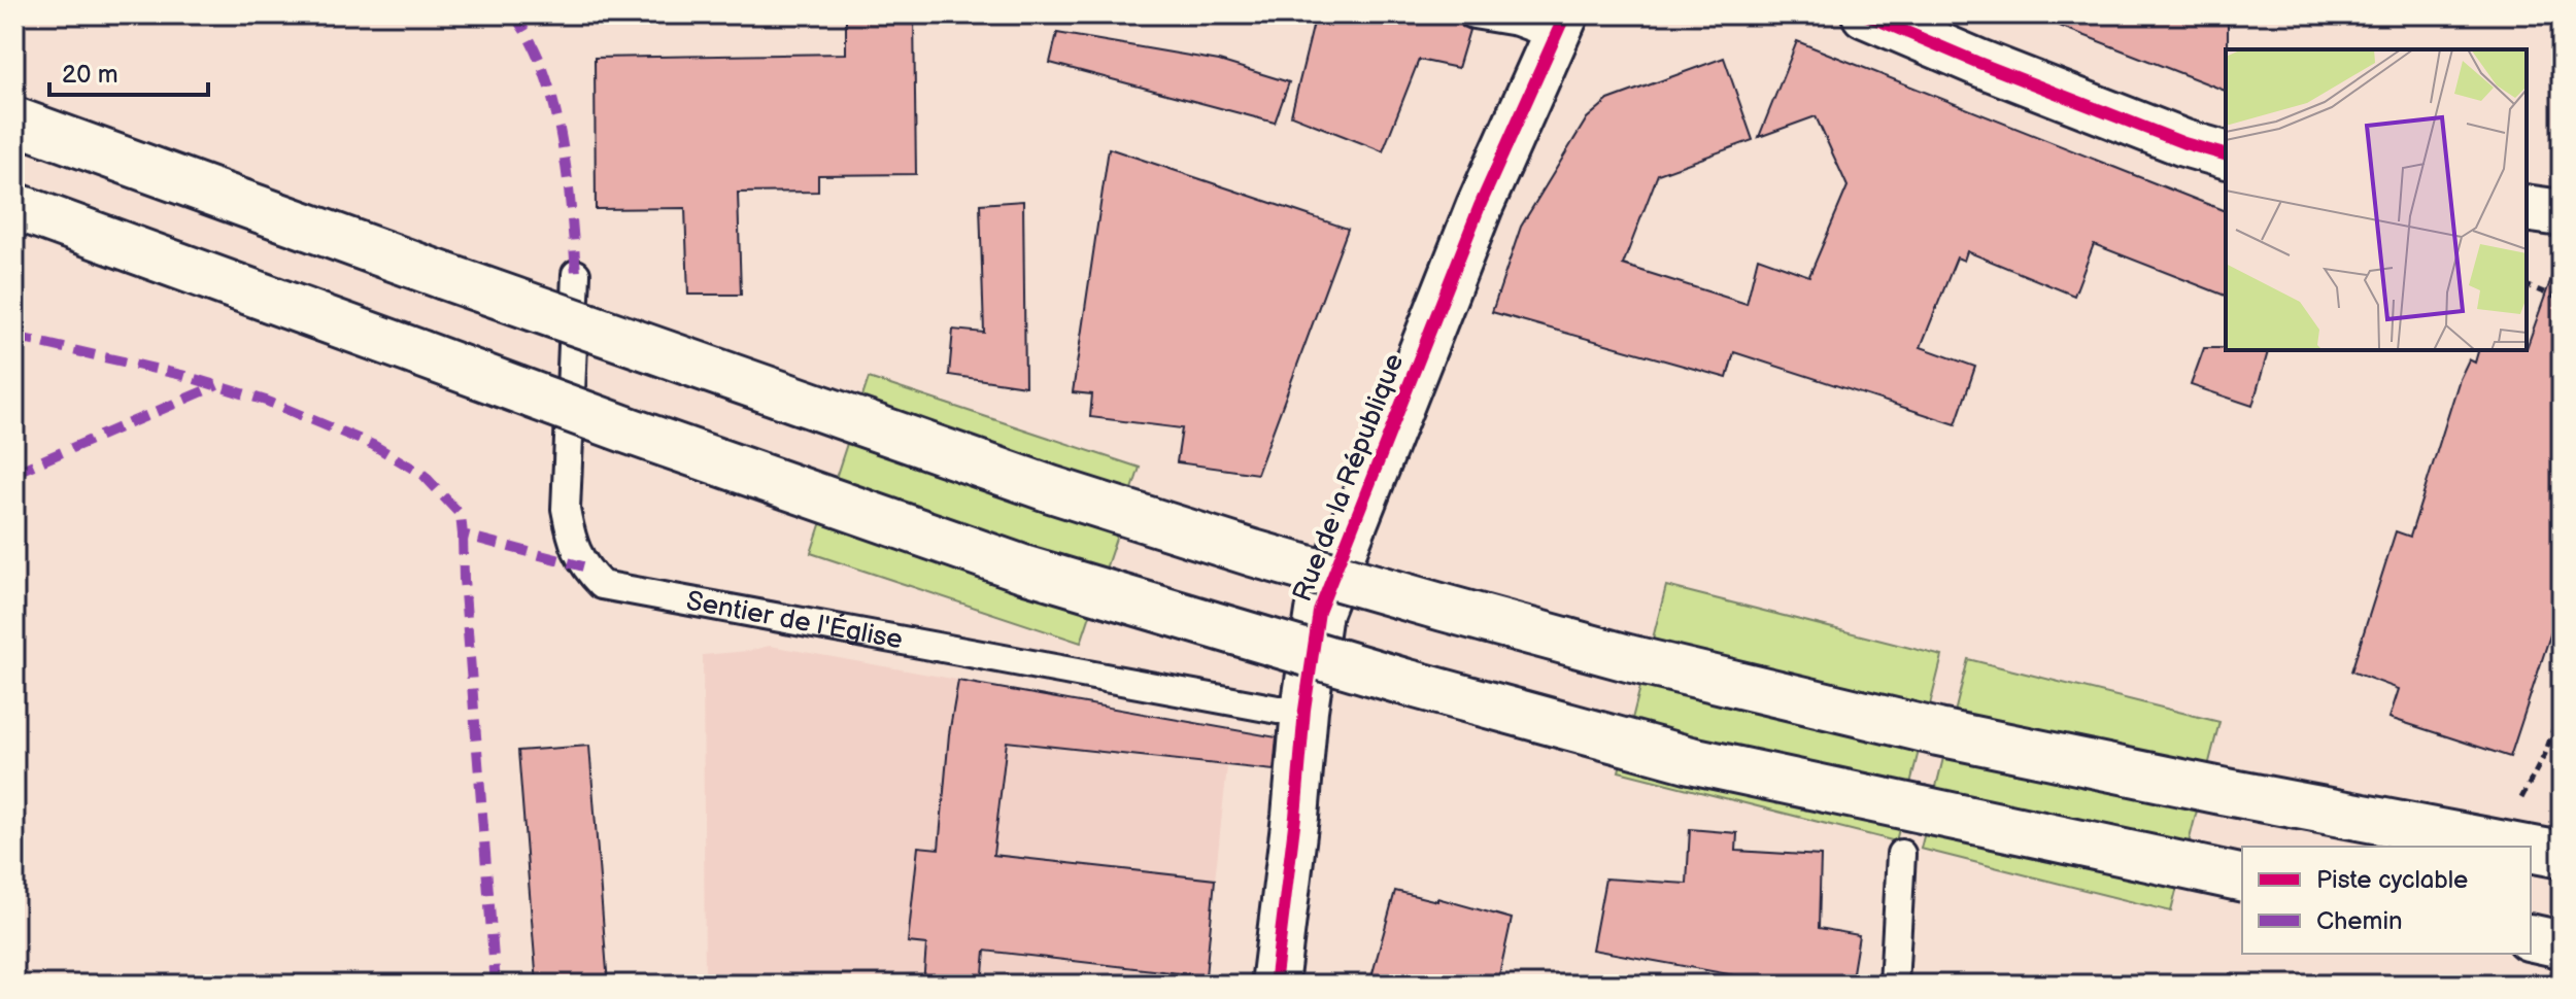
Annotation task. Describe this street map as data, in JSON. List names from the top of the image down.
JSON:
{
  "streets": {
    "main road": ["Rue de la République"],
    "lane": ["Sentier de l'Église"]
  },
  "crossings": [
    ["Rue de la République", "Sentier de l'Église"]
  ],
  "legend": ["Piste cyclable", "Chemin"],
  "scale_bar": "20 m"
}
